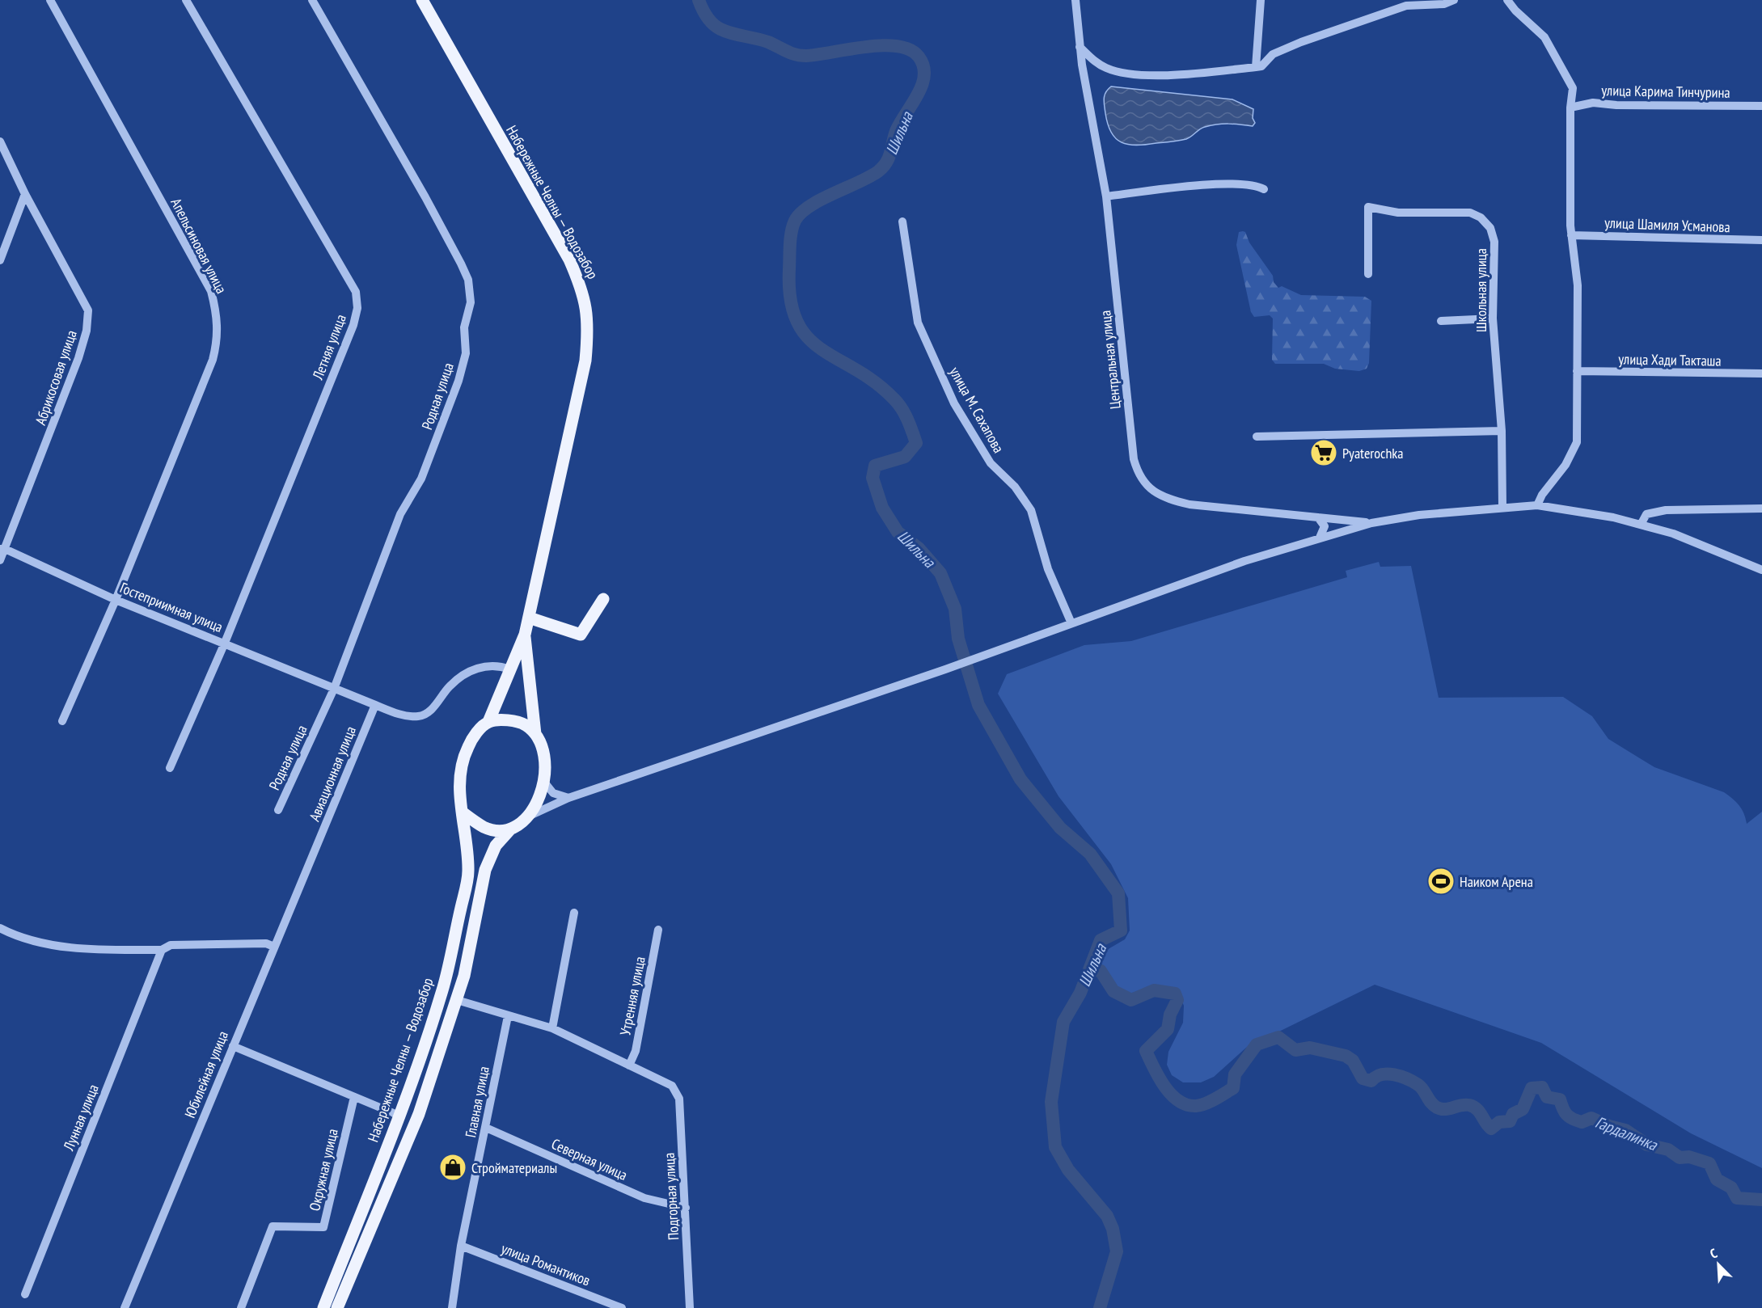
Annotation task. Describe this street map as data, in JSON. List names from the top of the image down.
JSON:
{
  "streets": {
    "main road": ["Набережные Челны — Водозабор"],
    "street": [
      "улица Карима Тинчурина",
      "улица Шамиля Усманова",
      "Апельсиновая улица",
      "Школьная улица",
      "Летняя улица",
      "Центральная улица",
      "улица Хади Такташа",
      "Абрикосовая улица",
      "Родная улица",
      "улица М. Сахапова",
      "Гостеприимная улица",
      "Авиационная улица",
      "Утренняя улица",
      "Юбилейная улица",
      "Главная улица",
      "Лунная улица",
      "Северная улица",
      "Окружная улица",
      "Подгорная улица",
      "улица Романтиков"
    ]
  },
  "crossings": [
    ["Набережные Челны — Водозабор", "Гостеприимная улица"],
    ["Апельсиновая улица", "Гостеприимная улица"],
    ["Летняя улица", "Гостеприимная улица"],
    ["Абрикосовая улица", "Гостеприимная улица"],
    ["Родная улица", "Гостеприимная улица"],
    ["Гостеприимная улица", "Авиационная улица"],
    ["Авиационная улица", "Юбилейная улица"],
    ["Утренняя улица", "Подгорная улица"],
    ["Главная улица", "Северная улица"],
    ["Главная улица", "улица Романтиков"],
    ["Северная улица", "Подгорная улица"]
  ],
  "water": ["Шильна", "Гардалинка"],
  "places": {
    "supermarket": ["Pyaterochka"],
    "sports": ["Наиком Арена"],
    "shop": ["Стройматериалы"]
  },
  "north": "top left"
}
